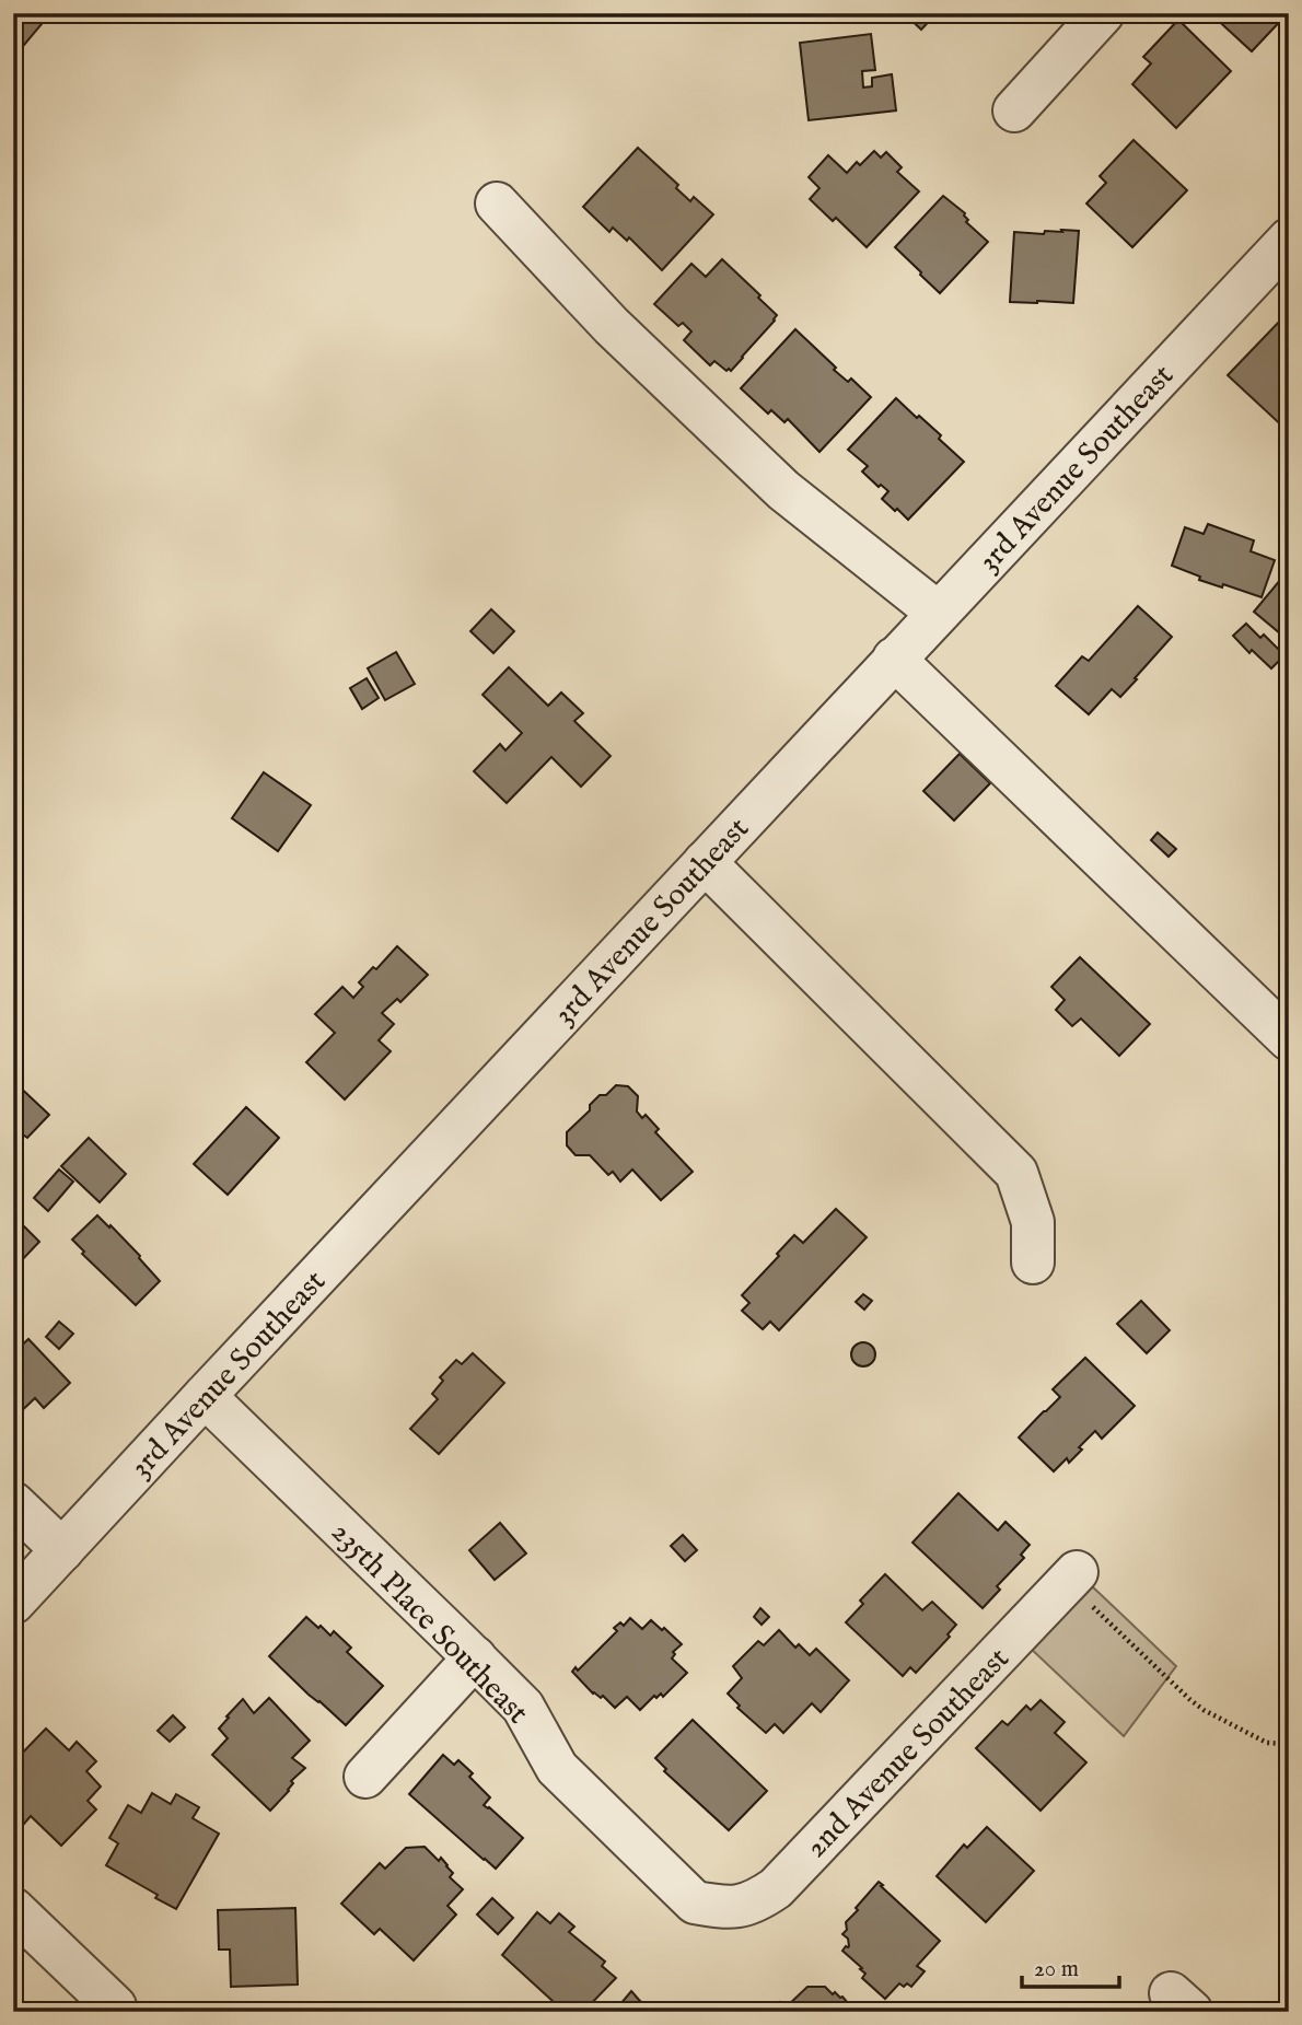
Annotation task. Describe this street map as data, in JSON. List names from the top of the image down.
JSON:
{
  "streets": {
    "street": ["3rd Avenue Southeast", "235th Place Southeast", "2nd Avenue Southeast"]
  },
  "crossings": [
    ["3rd Avenue Southeast", "235th Place Southeast"],
    ["235th Place Southeast", "2nd Avenue Southeast"]
  ],
  "scale_bar": "20 m"
}
